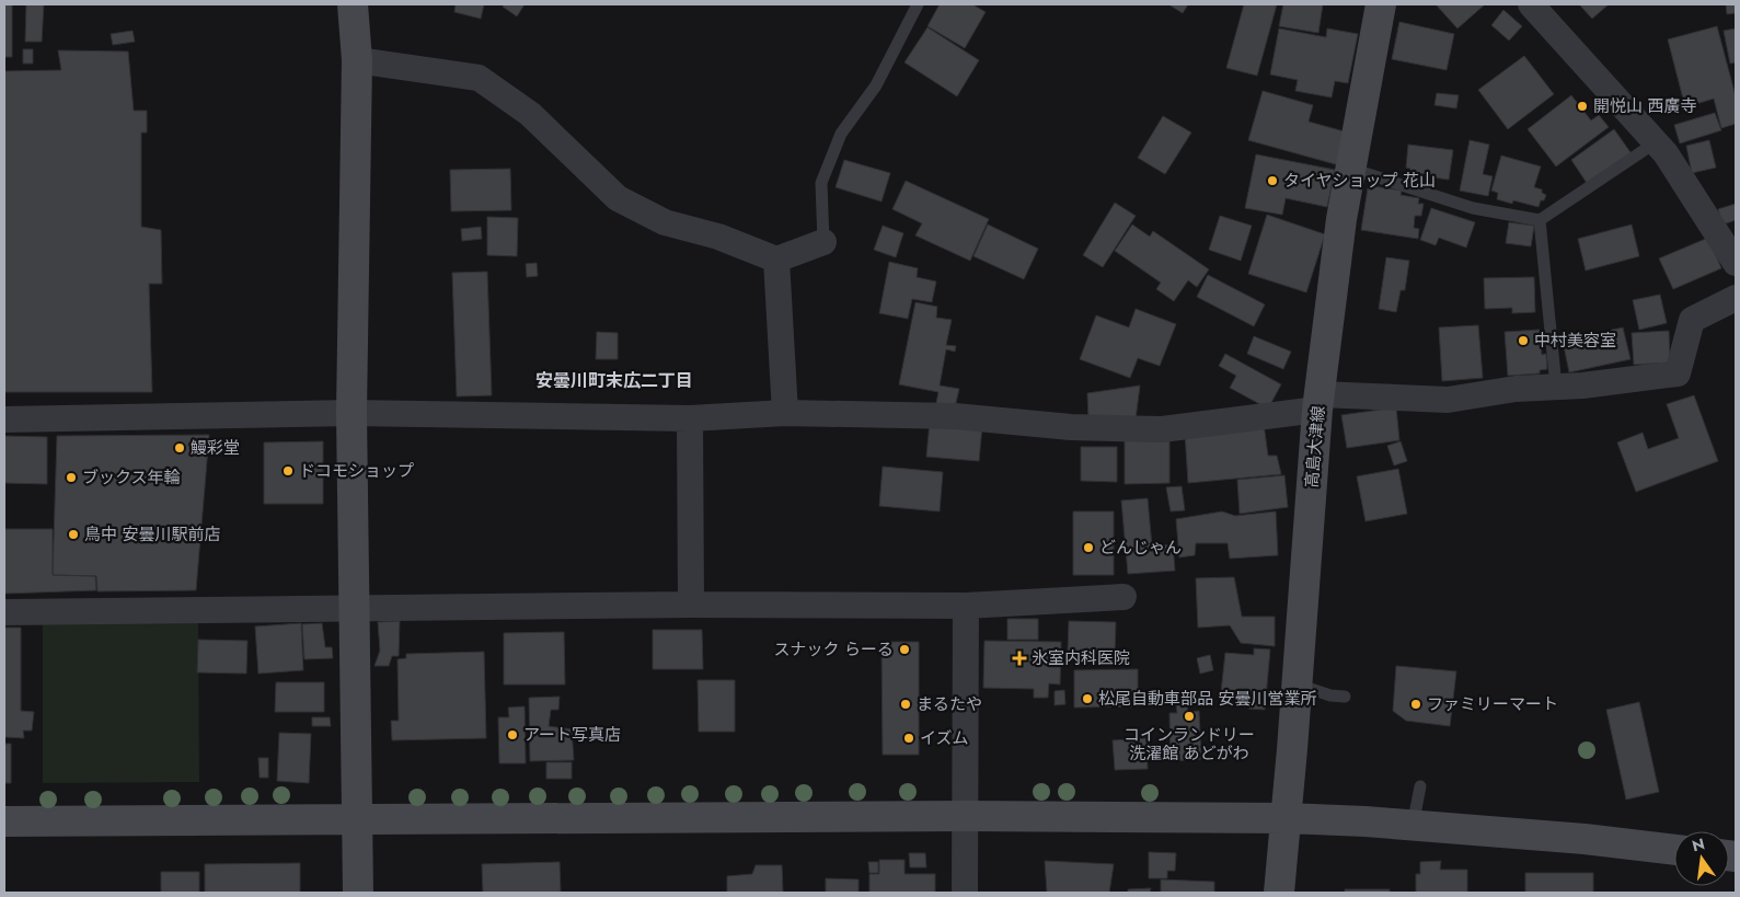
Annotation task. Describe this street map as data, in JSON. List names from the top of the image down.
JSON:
{
  "streets": {
    "street": ["高島大津線"]
  },
  "districts": ["安曇川町末広二丁目"],
  "places": {
    "other": [
      "開悦山 西廣寺",
      "タイヤショップ 花山",
      "中村美容室",
      "鰻彩堂",
      "ドコモショップ",
      "ブックス年輪",
      "鳥中 安曇川駅前店",
      "どんじゃん",
      "スナック らーる",
      "松尾自動車部品 安曇川営業所",
      "まるたや",
      "ファミリーマート",
      "コインランドリー 洗濯館 あどがわ",
      "アート写真店",
      "イズム"
    ],
    "health": ["氷室内科医院"]
  },
  "north": "top"
}
